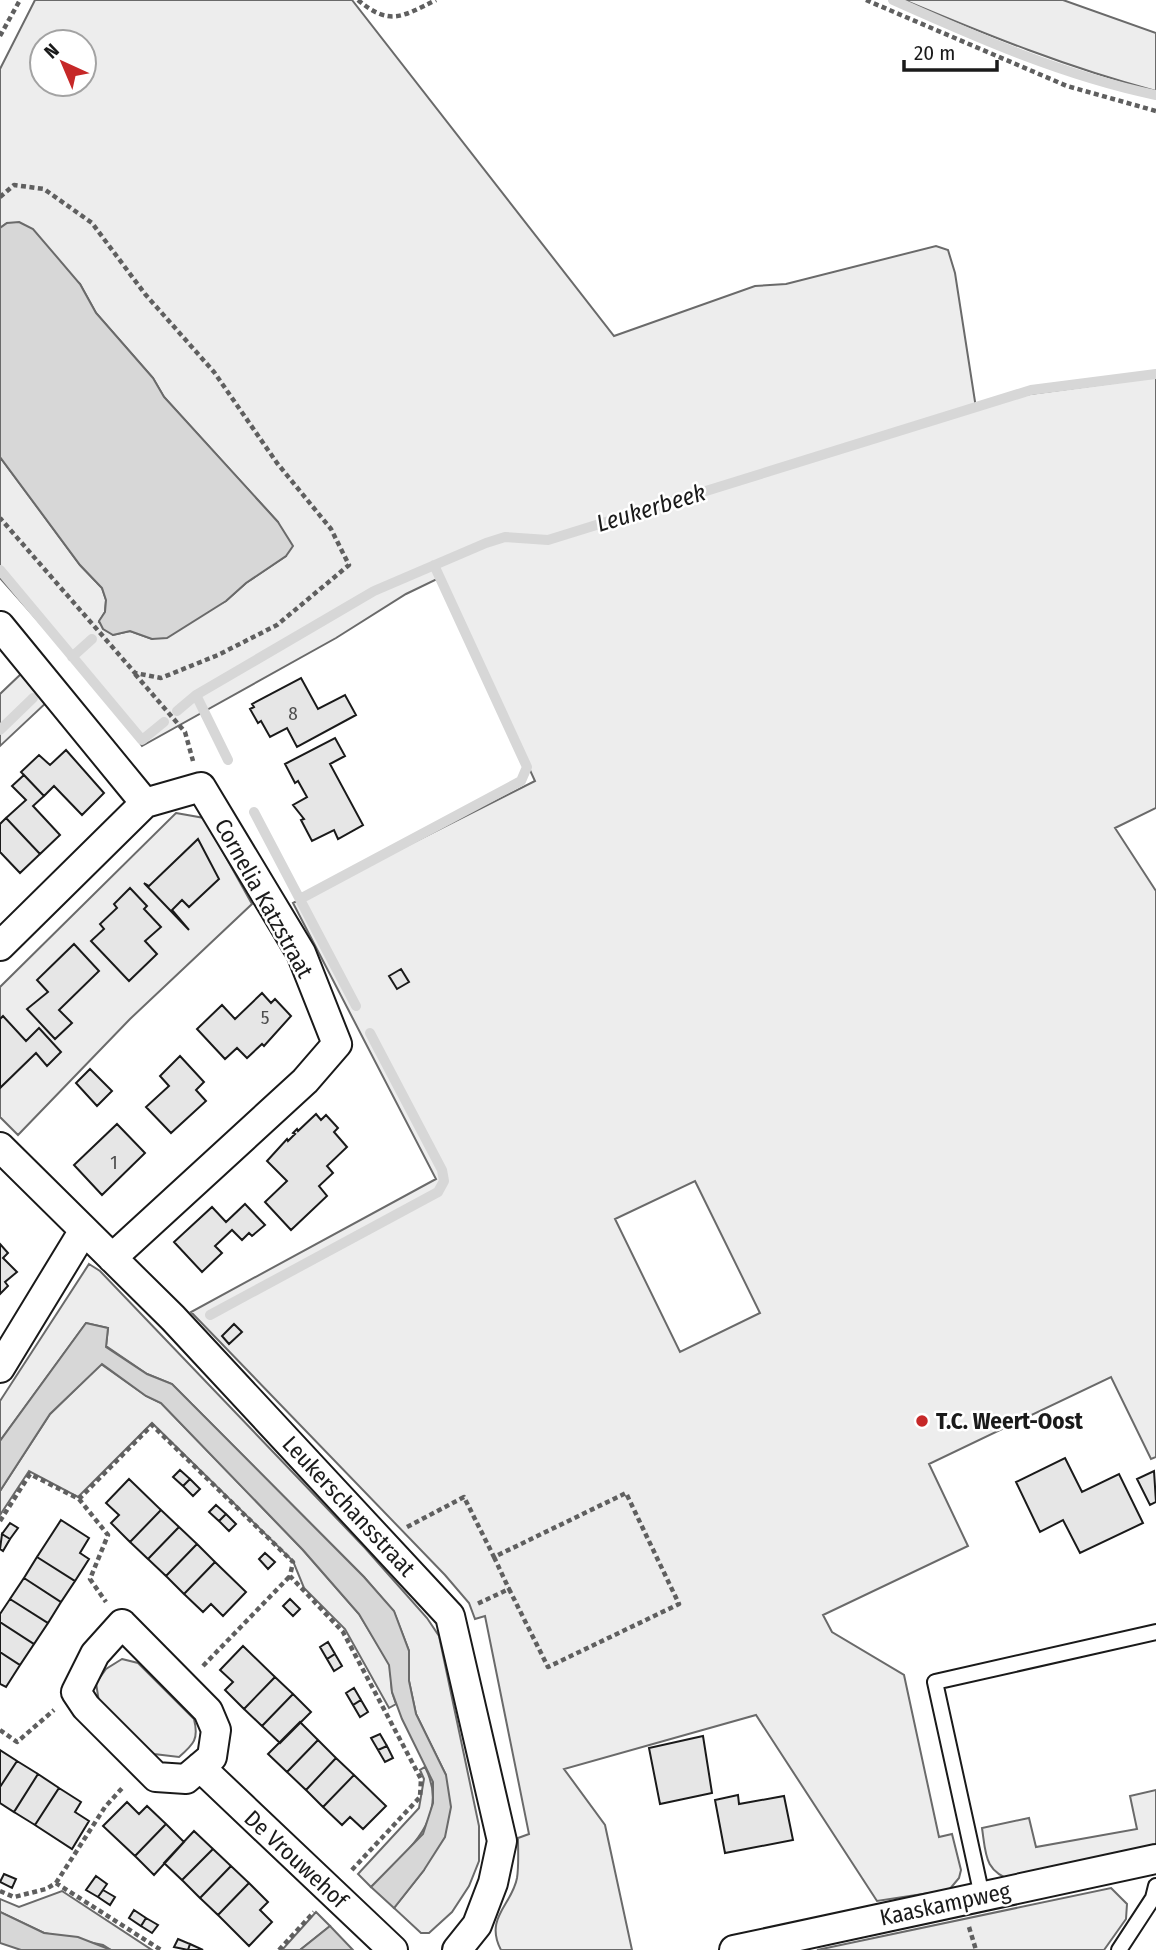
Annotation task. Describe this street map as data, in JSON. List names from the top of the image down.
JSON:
{
  "streets": {
    "street": [
      "Cornelia Katzstraat",
      "Leukerschansstraat",
      "De Vrouwehof",
      "Kaaskampweg"
    ]
  },
  "crossings": [
    ["Cornelia Katzstraat", "Leukerschansstraat"]
  ],
  "water": ["Leukerbeek"],
  "places": ["T.C. Weert-Oost"],
  "house_numbers": ["8", "5", "1"],
  "scale_bar": "20 m",
  "north": "top left"
}
